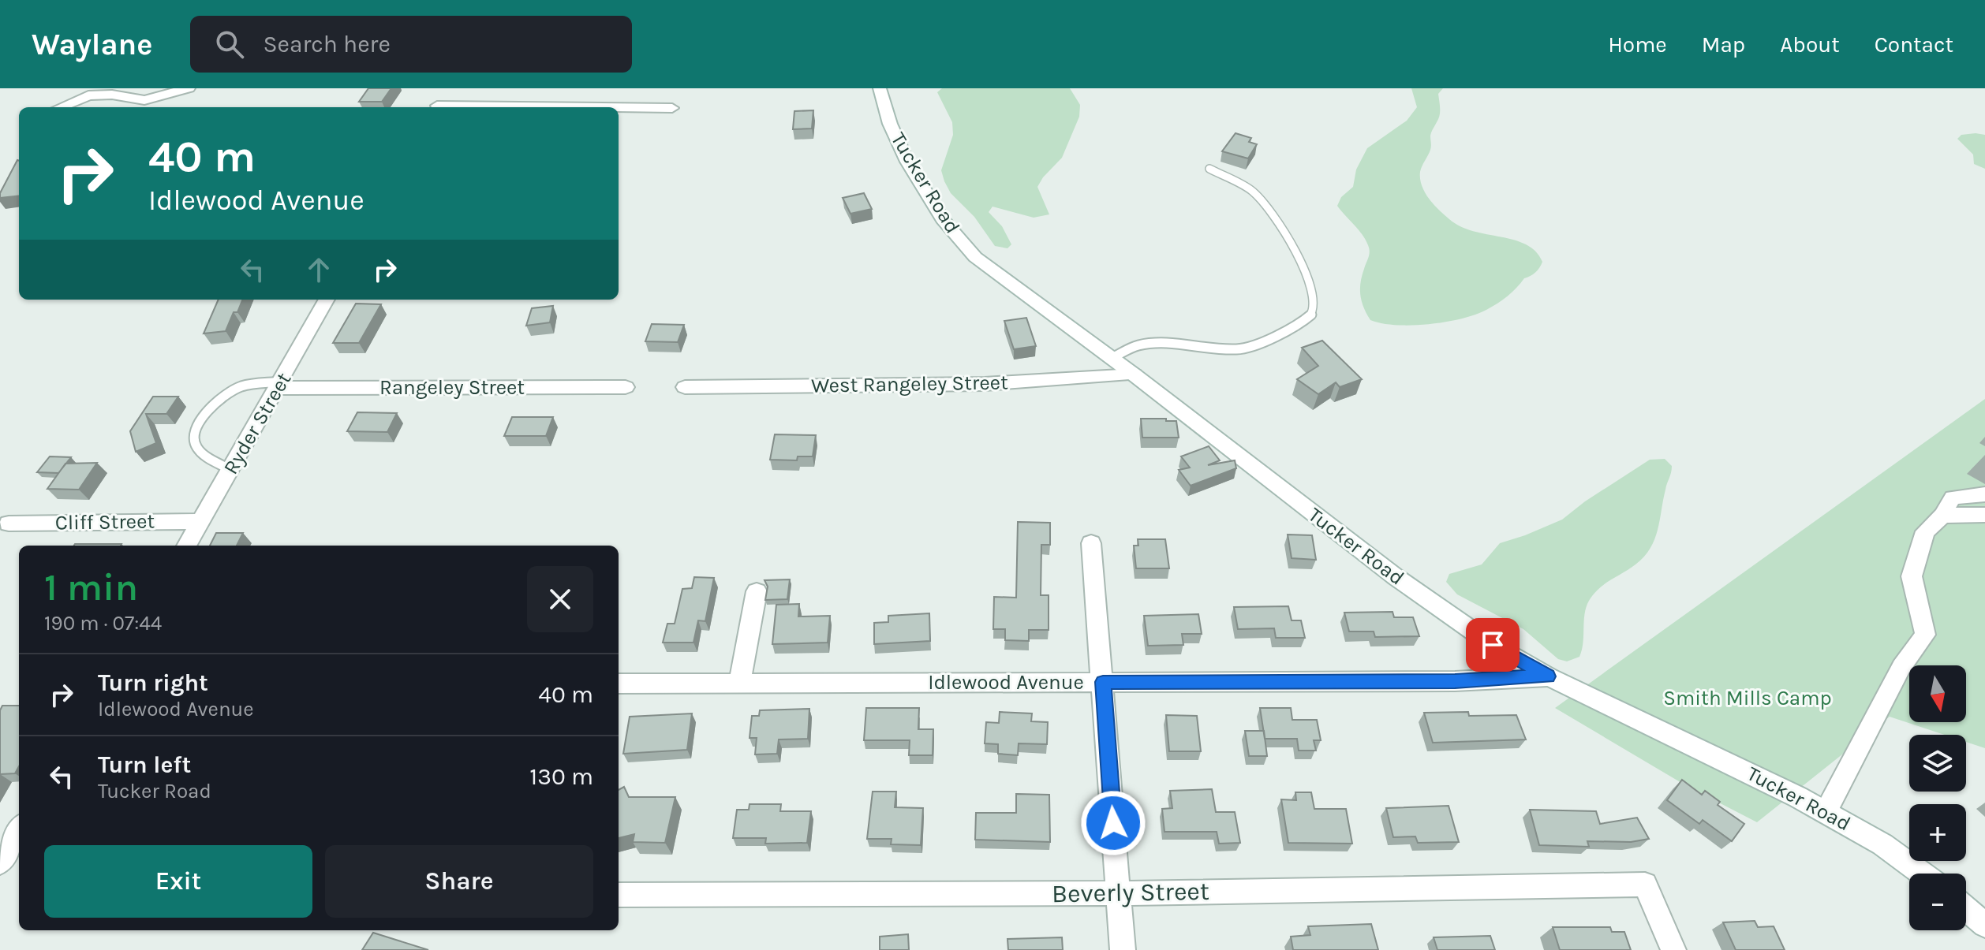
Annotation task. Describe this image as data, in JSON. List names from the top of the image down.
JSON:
{
  "streets": {
    "street": [
      "Tucker Road",
      "West Rangeley Street",
      "Rangeley Street",
      "Ryder Street",
      "Cliff Street",
      "Idlewood Avenue",
      "Beverly Street"
    ]
  },
  "crossings": [
    ["Tucker Road", "West Rangeley Street"],
    ["Tucker Road", "Idlewood Avenue"],
    ["Rangeley Street", "Ryder Street"],
    ["Ryder Street", "Cliff Street"]
  ],
  "parks": ["Smith Mills Camp"],
  "north": "bottom",
  "page": {
    "header": "Waylane",
    "search": "Search here",
    "nav": [
      "Home",
      "Map",
      "About",
      "Contact"
    ],
    "turn": ["40 m", "Idlewood Avenue"],
    "heading": ["1 min", "190 m · 07:44"],
    "list": [
      {
        "name": "Turn right",
        "note": "Idlewood Avenue",
        "value": "40 m"
      },
      {
        "name": "Turn left",
        "note": "Tucker Road",
        "value": "130 m"
      }
    ],
    "map_buttons": ["+", "−"],
    "buttons": ["Exit", "Share"]
  }
}
